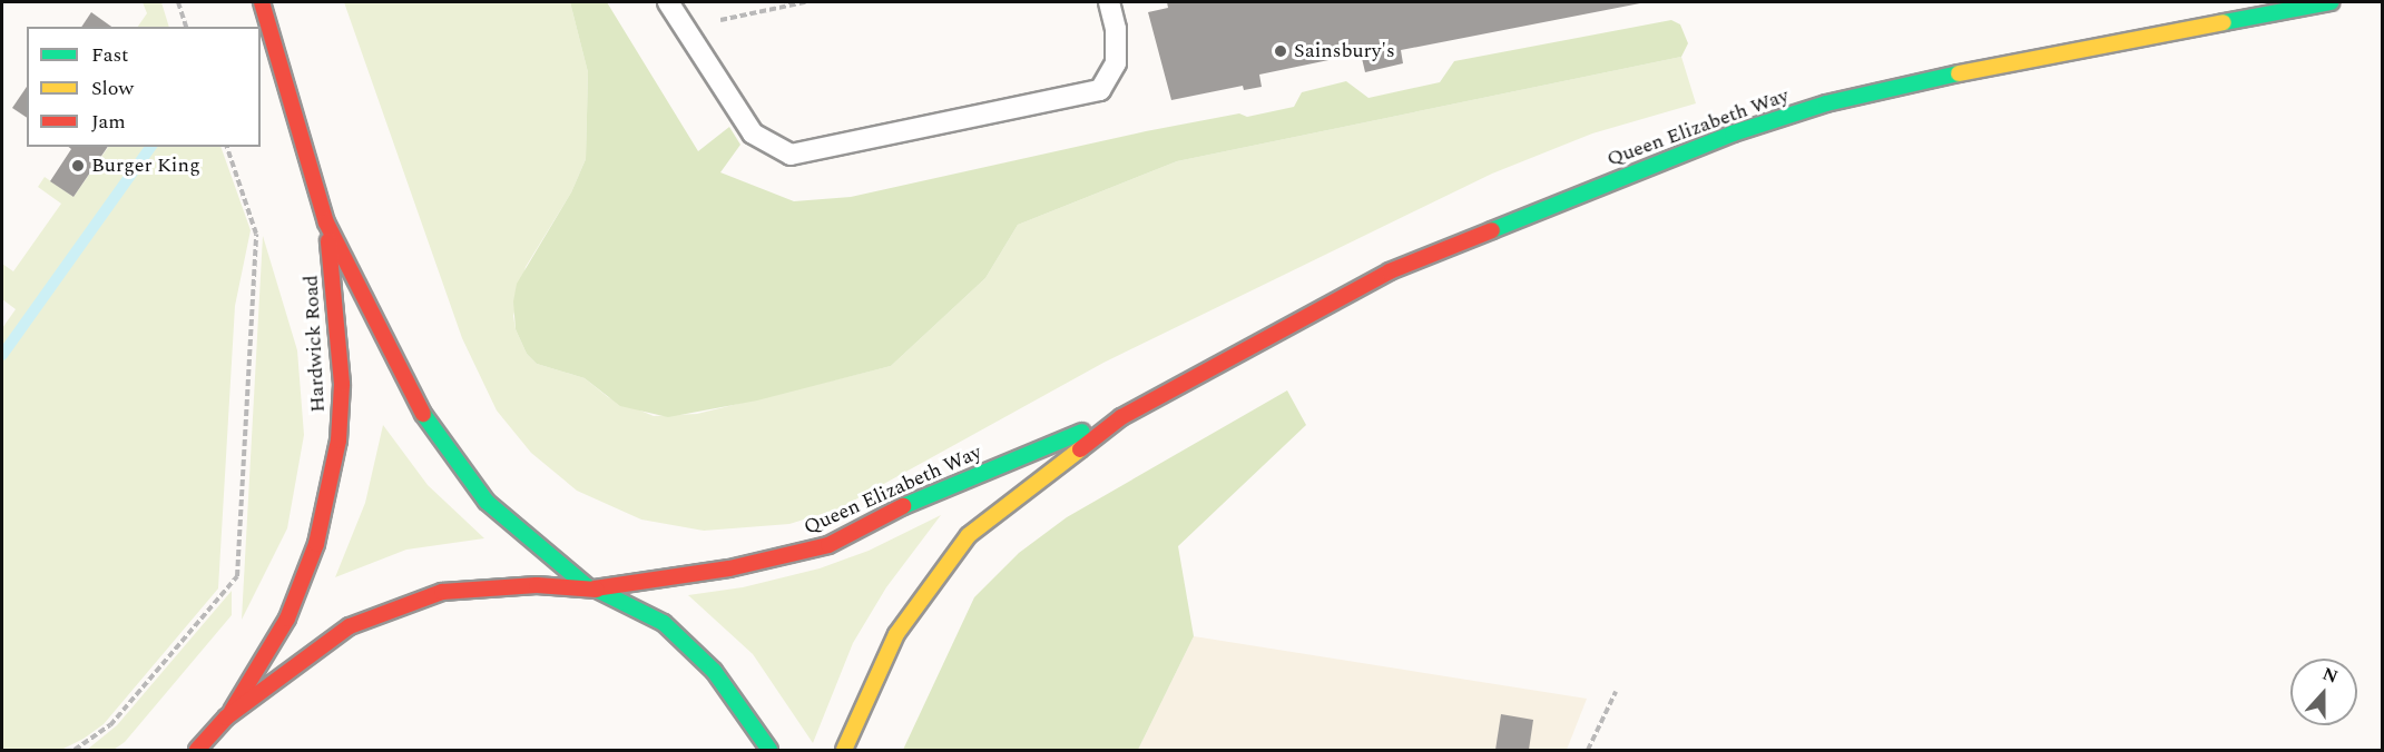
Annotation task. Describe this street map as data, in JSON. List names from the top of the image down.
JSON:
{
  "streets": {
    "main road": ["Queen Elizabeth Way", "Hardwick Road"]
  },
  "crossings": [
    ["Queen Elizabeth Way", "Hardwick Road"]
  ],
  "places": ["Sainsbury's", "Burger King"],
  "legend": ["Fast", "Slow", "Jam"],
  "north": "top"
}
